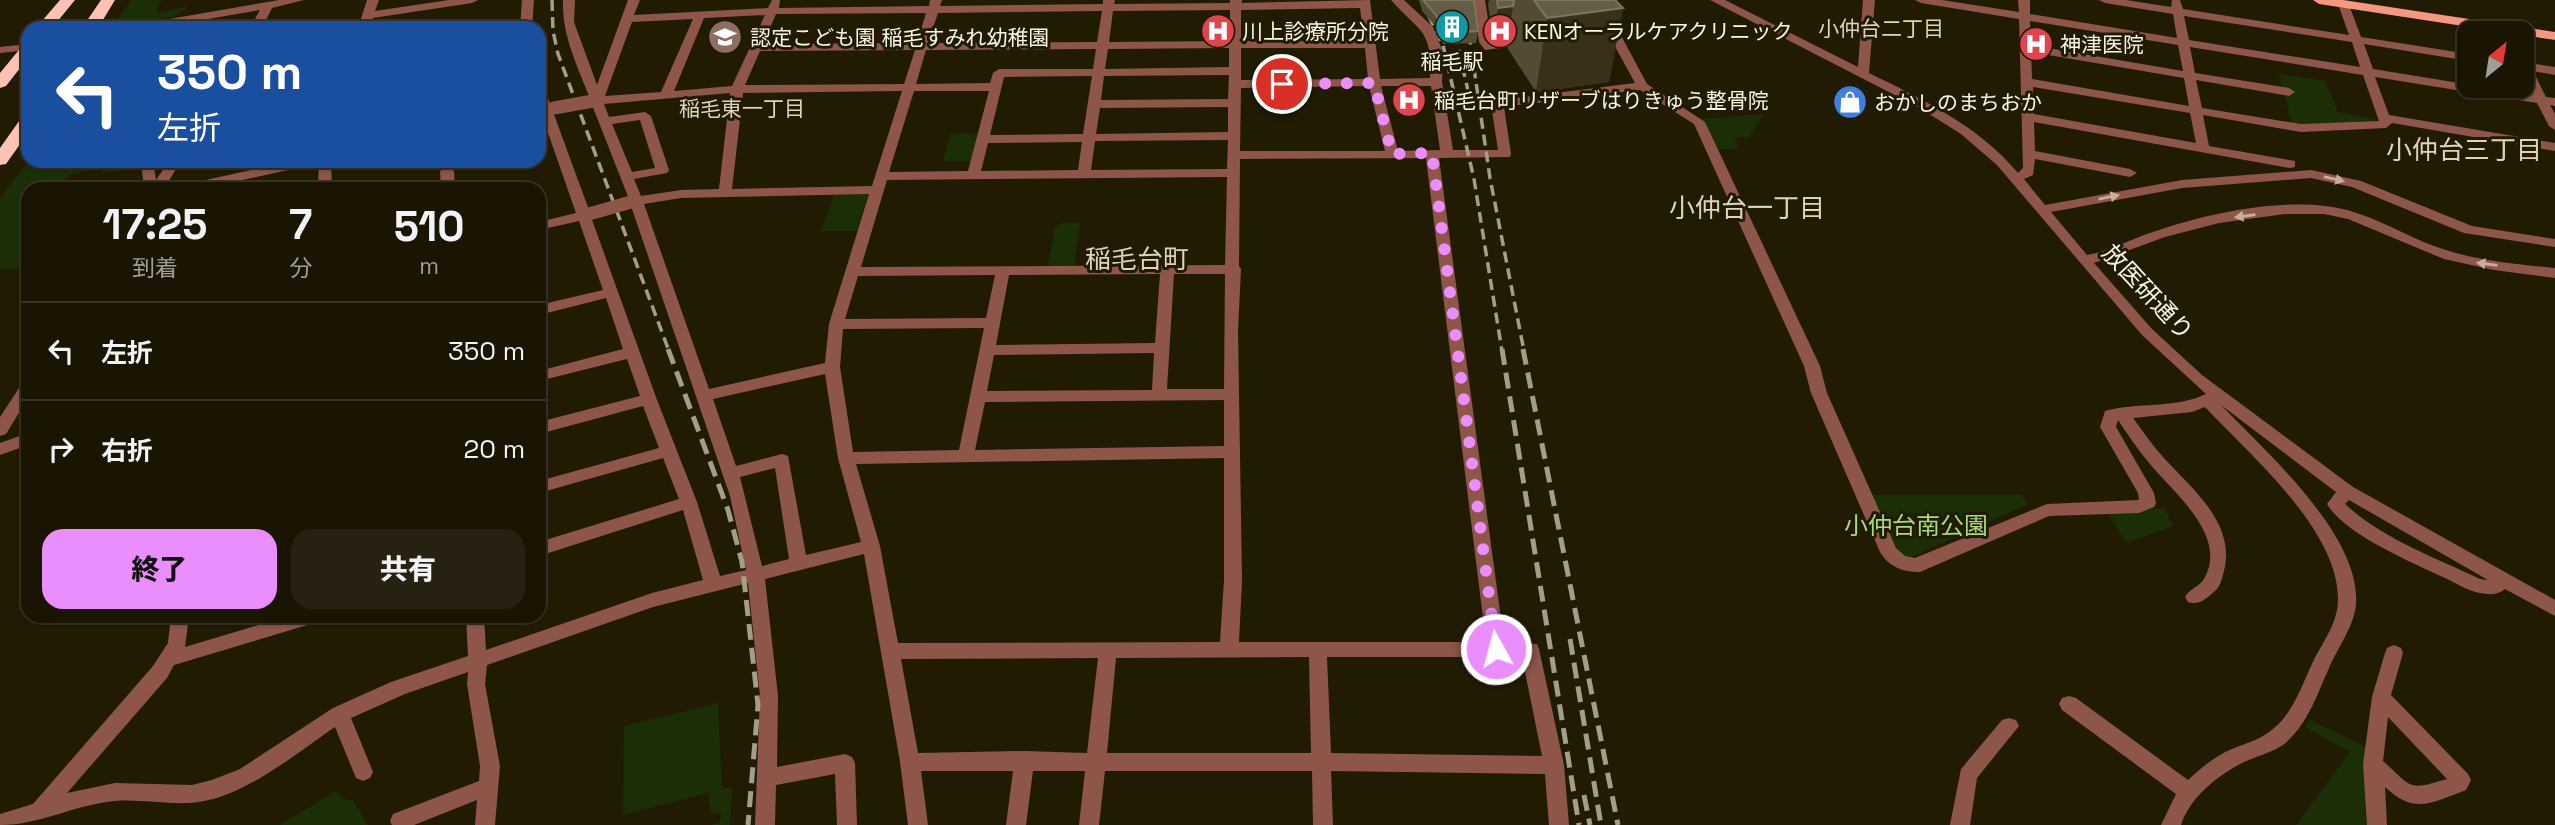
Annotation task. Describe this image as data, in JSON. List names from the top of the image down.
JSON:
{
  "streets": {
    "street": ["放医研通り"]
  },
  "districts": [
    "小仲台二丁目",
    "稲毛東一丁目",
    "小仲台三丁目",
    "小仲台一丁目",
    "稲毛台町"
  ],
  "parks": ["小仲台南公園"],
  "places": {
    "building": ["稲毛駅"],
    "hospital": [
      "川上診療所分院",
      "KENオーラルケアクリニック",
      "神津医院",
      "稲毛台町リザーブはりきゅう整骨院"
    ],
    "school or university": ["認定こども園 稲毛すみれ幼稚園"],
    "shop": ["おかしのまちおか"]
  },
  "north": "top right",
  "page": {
    "turn": ["350 m", "左折"],
    "eta": [
      "17:25",
      "到着",
      "7",
      "分",
      "510",
      "m"
    ],
    "list": [
      {
        "name": "左折",
        "value": "350 m"
      },
      {
        "name": "右折",
        "value": "20 m"
      }
    ],
    "buttons": ["終了", "共有"]
  }
}
